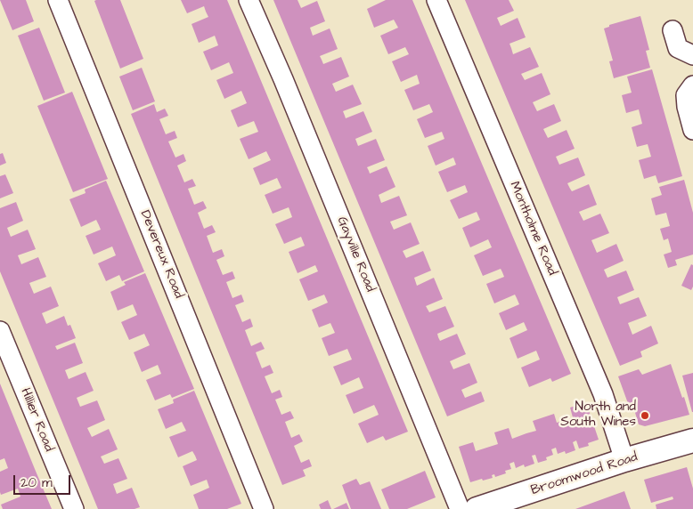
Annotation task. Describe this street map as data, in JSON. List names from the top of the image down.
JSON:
{
  "streets": {
    "street": [
      "Montholme Road",
      "Devereux Road",
      "Gayville Road",
      "Hillier Road",
      "Broomwood Road"
    ]
  },
  "crossings": [
    ["Montholme Road", "Broomwood Road"]
  ],
  "places": ["North and South Wines"],
  "scale_bar": "20 m"
}
